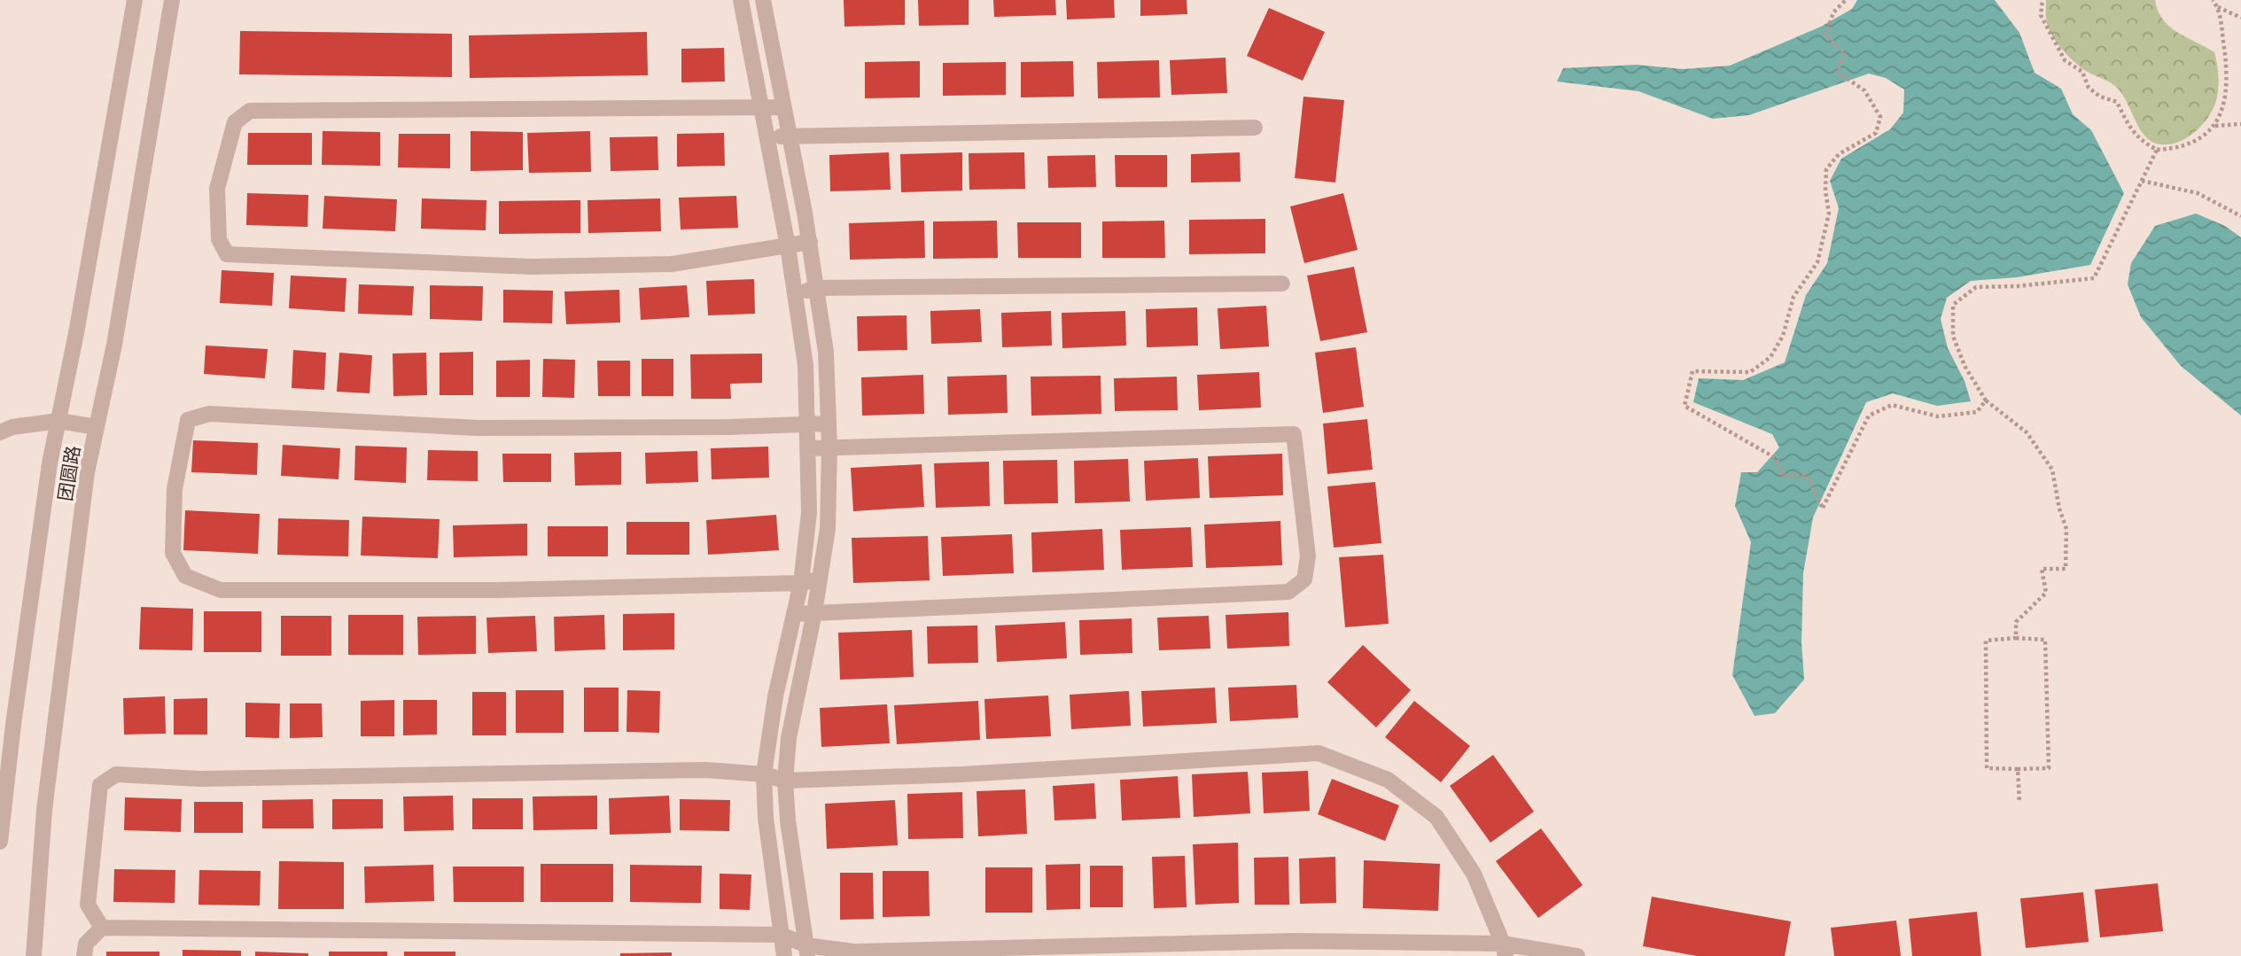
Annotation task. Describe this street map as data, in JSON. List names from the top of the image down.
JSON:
{
  "streets": {
    "street": ["团圆路"]
  }
}
